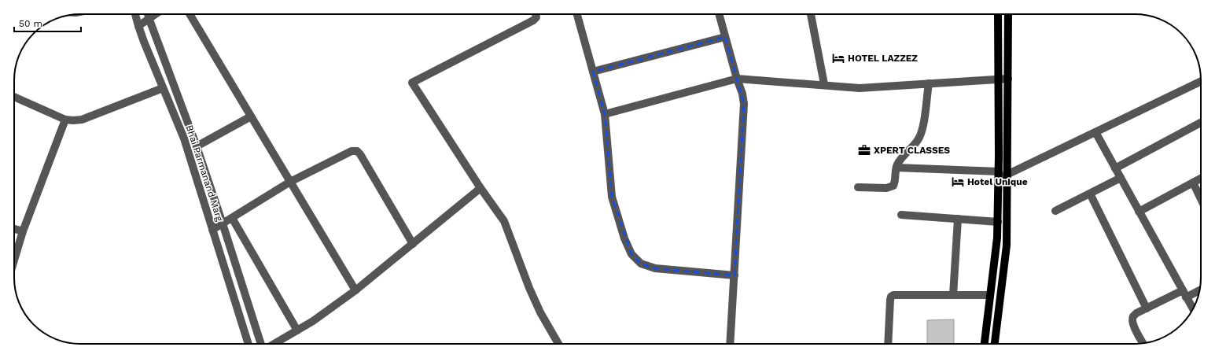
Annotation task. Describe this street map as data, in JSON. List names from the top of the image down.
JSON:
{
  "streets": {
    "street": ["Bhai Parmanand Marg"]
  },
  "places": {
    "hotel": ["HOTEL LAZZEZ", "Hotel Unique"],
    "office": ["XPERT CLASSES"]
  },
  "scale_bar": "50 m"
}
